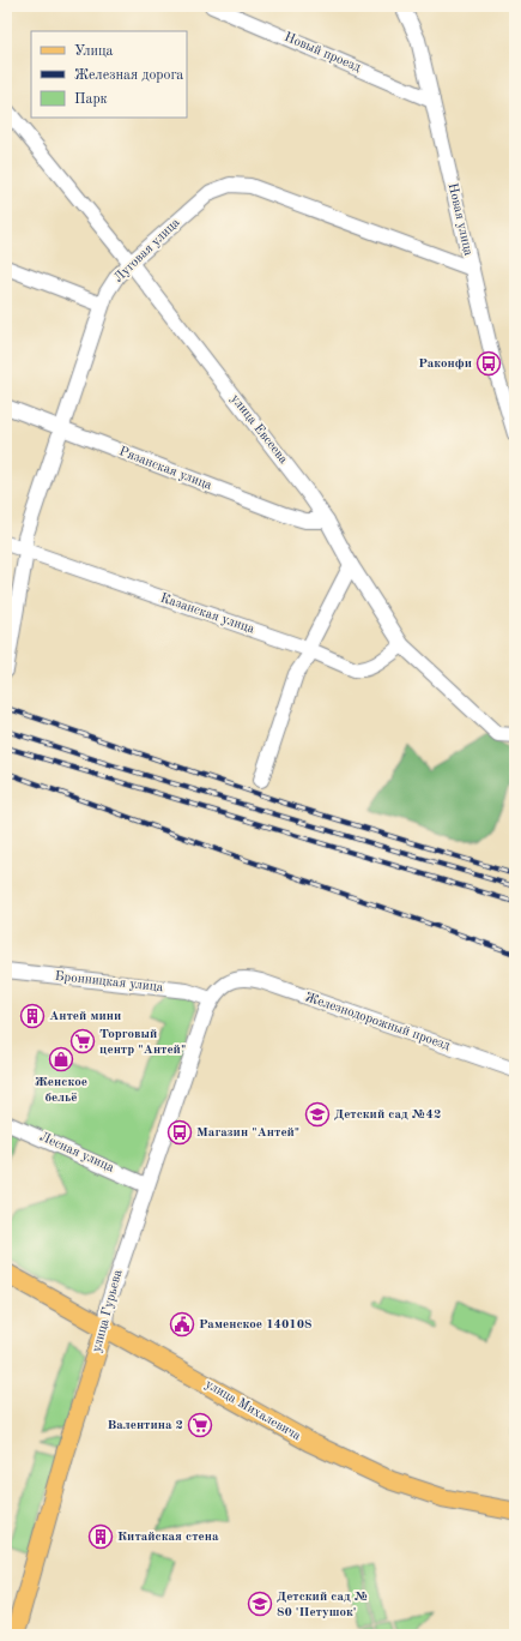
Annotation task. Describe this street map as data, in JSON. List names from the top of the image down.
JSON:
{
  "streets": {
    "main road": ["улица Гурьева", "улица Михалевича"],
    "street": [
      "Новый проезд",
      "Новая улица",
      "Луговая улица",
      "улица Евсеева",
      "Рязанская улица",
      "Казанская улица",
      "Бронницкая улица",
      "Железнодорожный проезд",
      "Лесная улица"
    ]
  },
  "crossings": [
    ["Новый проезд", "Новая улица"],
    ["Новая улица", "Луговая улица"],
    ["Луговая улица", "улица Евсеева"],
    ["Луговая улица", "Рязанская улица"],
    ["Луговая улица", "Казанская улица"],
    ["улица Евсеева", "Рязанская улица"],
    ["улица Евсеева", "Казанская улица"],
    ["Бронницкая улица", "улица Гурьева"],
    ["Железнодорожный проезд", "улица Гурьева"],
    ["Лесная улица", "улица Гурьева"],
    ["улица Гурьева", "улица Михалевича"]
  ],
  "places": {
    "bus stop": ["Раконфи", "Магазин \"Антей\""],
    "building": ["Антей мини", "Китайская стена"],
    "supermarket": ["Торговый центр \"Антей\"", "Валентина 2"],
    "shop": ["Женское бельё"],
    "school or university": ["Детский сад №42", "Детский сад № 80 'Петушок'"],
    "public building": ["Раменское 140108"]
  },
  "legend": ["Улица", "Железная дорога", "Парк"]
}
